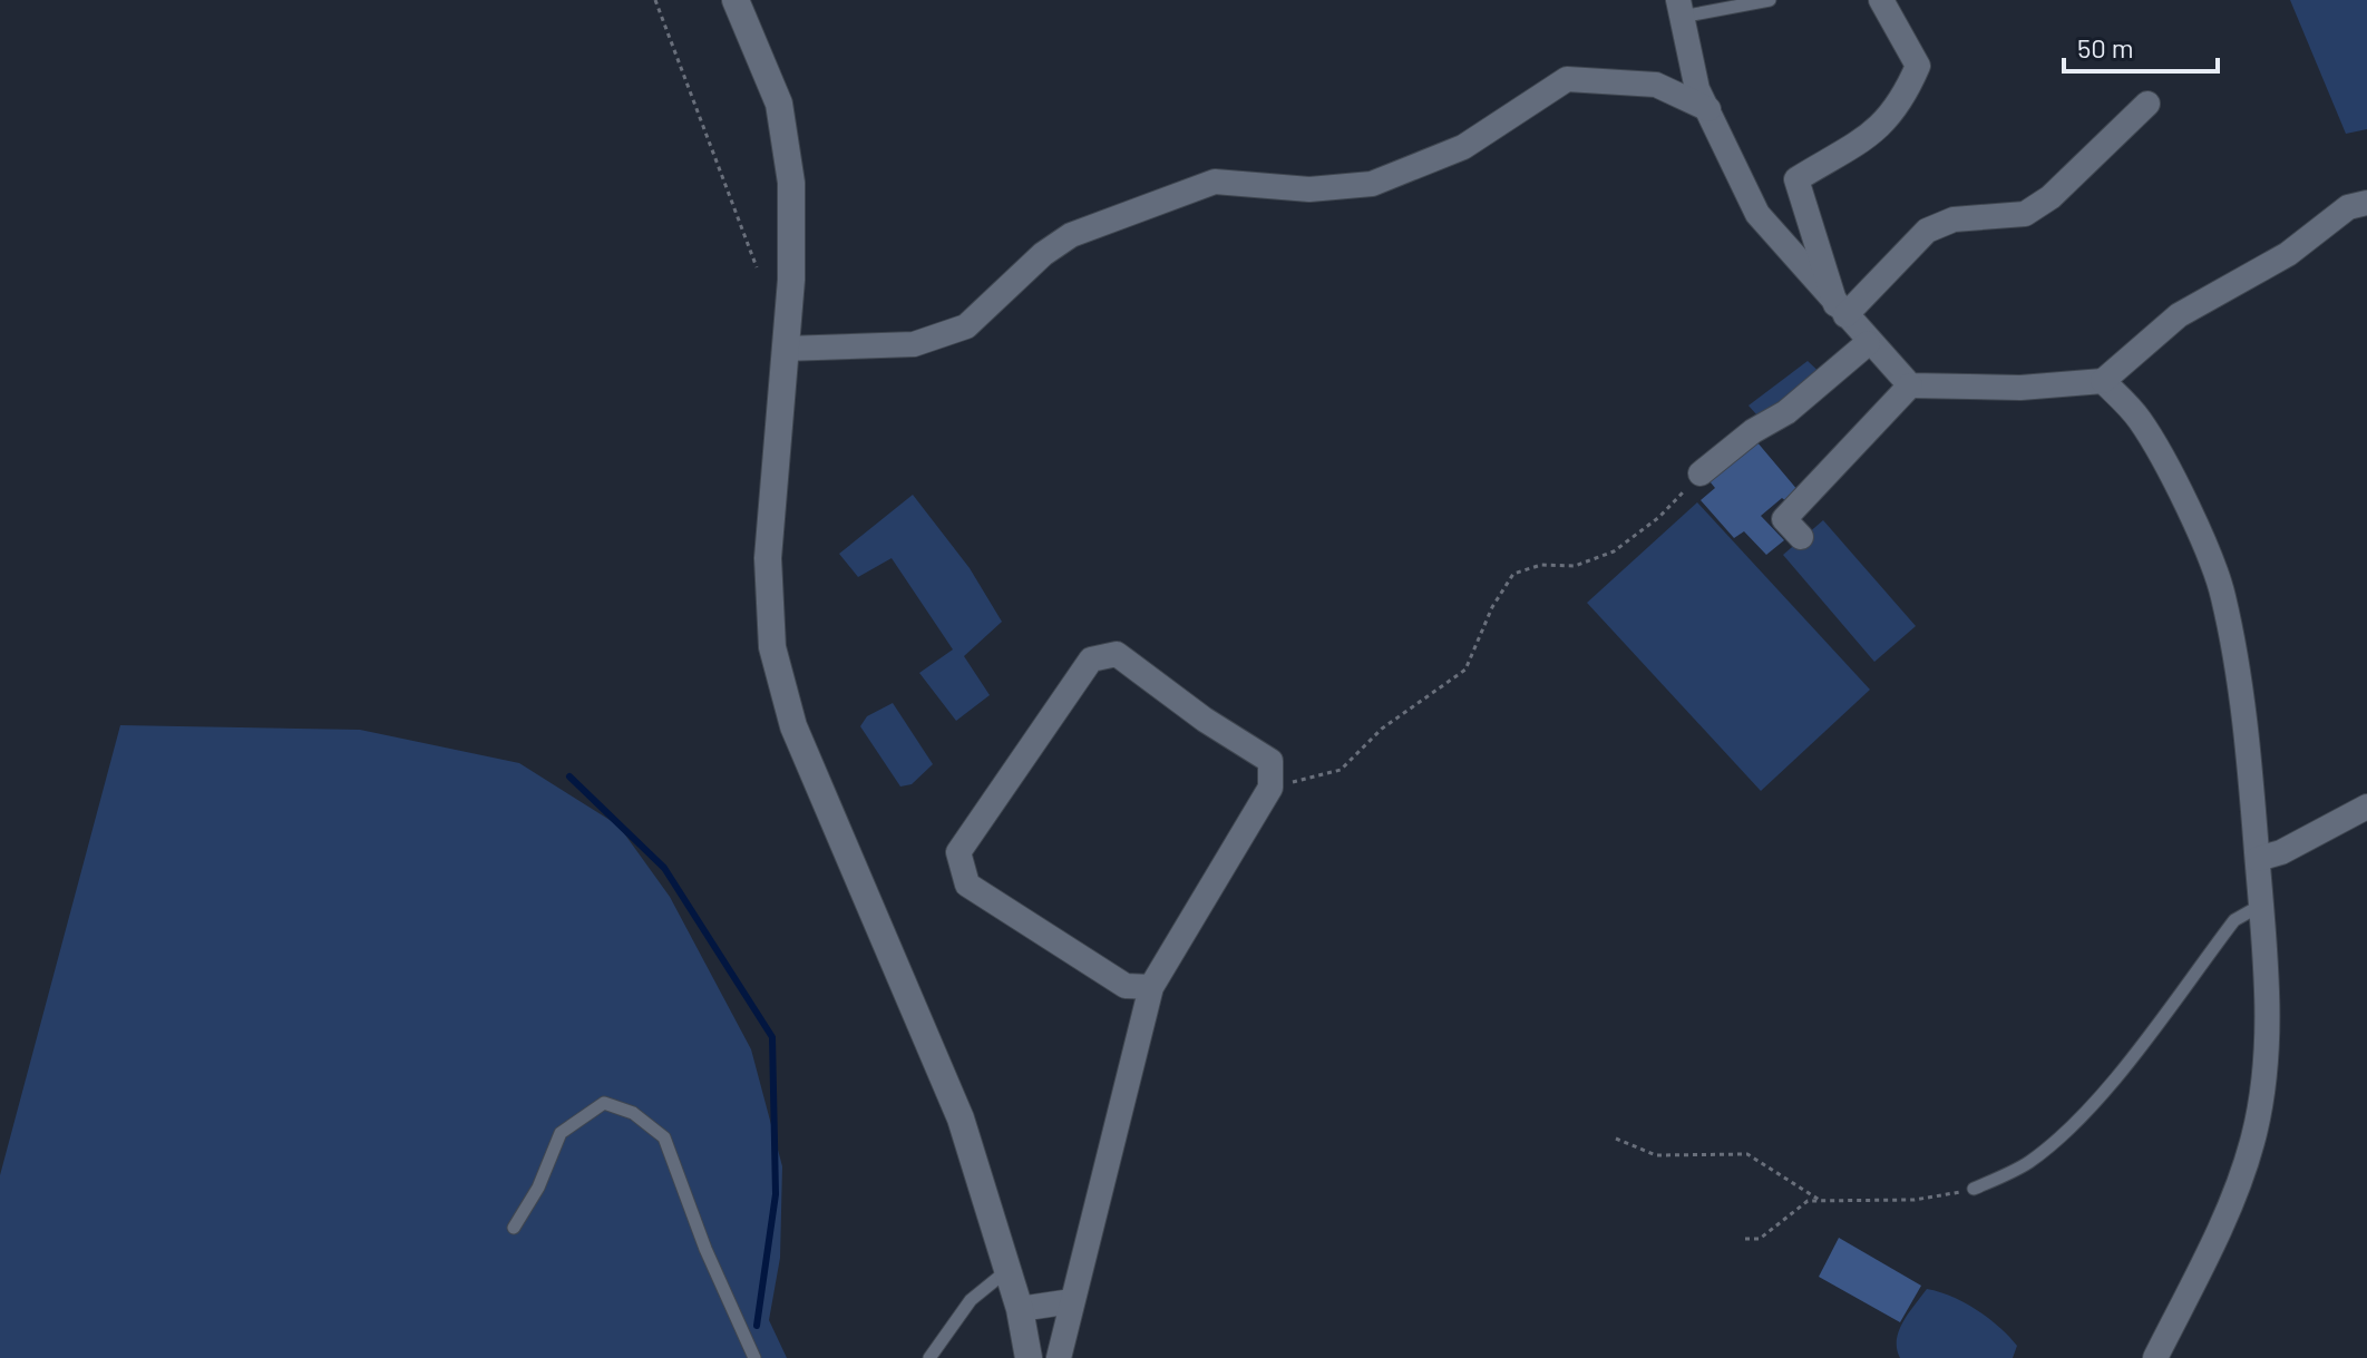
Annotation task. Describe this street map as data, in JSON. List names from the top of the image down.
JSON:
{
  "scale_bar": "50 m"
}
